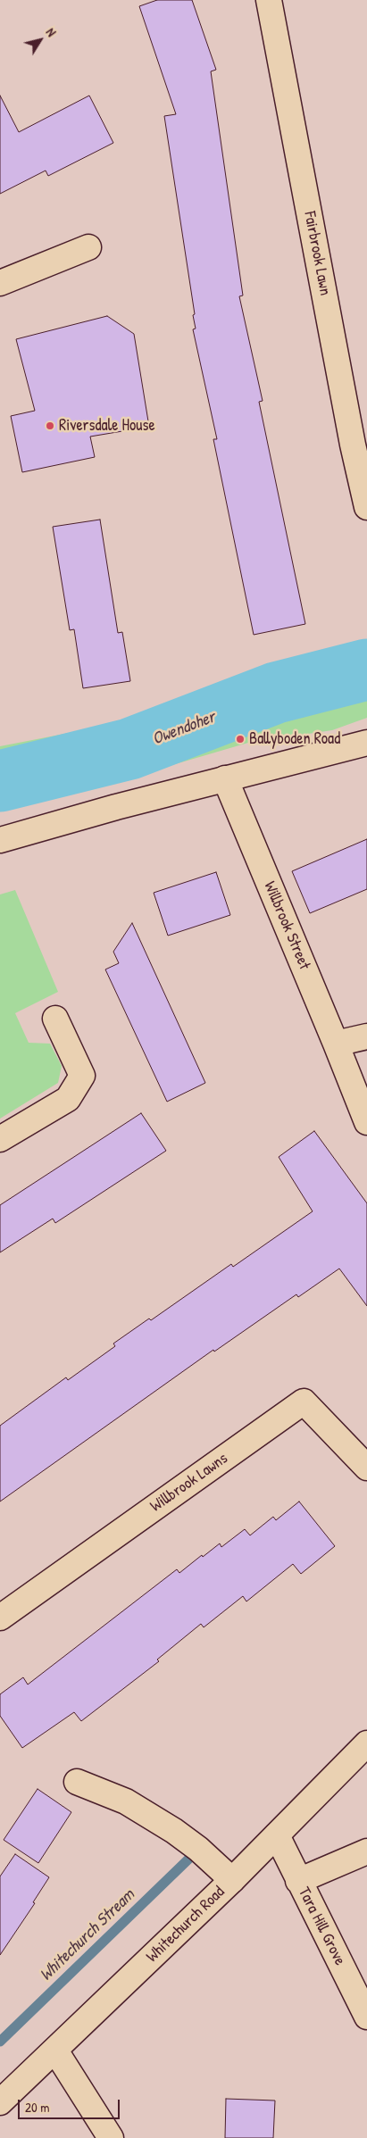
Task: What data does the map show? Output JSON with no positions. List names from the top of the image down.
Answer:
{
  "streets": {
    "street": [
      "Fairbrook Lawn",
      "Willbrook Street",
      "Willbrook Lawns",
      "Whitechurch Road",
      "Tara Hill Grove"
    ]
  },
  "crossings": [
    ["Whitechurch Road", "Tara Hill Grove"]
  ],
  "water": ["Owendoher", "Whitechurch Stream"],
  "places": ["Riversdale House", "Ballyboden Road"],
  "scale_bar": "20 m",
  "north": "top right"
}
